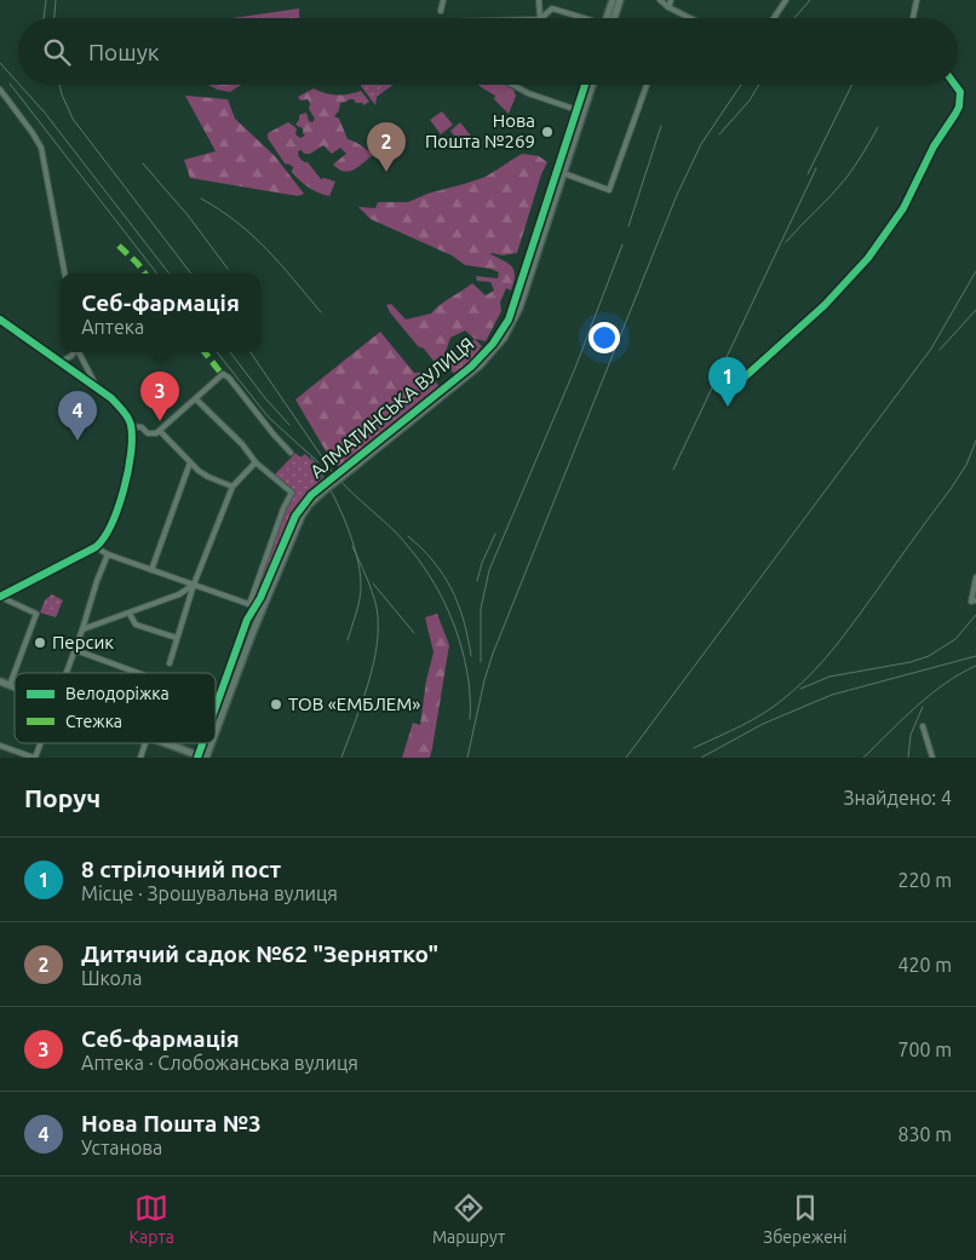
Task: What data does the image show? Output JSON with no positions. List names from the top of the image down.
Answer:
{
  "streets": {
    "street": ["АЛМАТИНСЬКА ВУЛИЦЯ"]
  },
  "places": ["Нова Пошта №269", "Персик", "ТОВ «ЕМБЛЕМ»"],
  "legend": ["Велодоріжка", "Стежка"],
  "page": {
    "search": "Пошук",
    "pins": [
      "2",
      "1",
      "3",
      "4"
    ],
    "popup": ["Себ-фармація", "Аптека"],
    "heading": ["Поруч", "Знайдено: 4"],
    "list": [
      {
        "mark": "1",
        "name": "8 стрілочний пост",
        "note": "Місце · Зрошувальна вулиця",
        "value": "220 m"
      },
      {
        "mark": "2",
        "name": "Дитячий садок №62 \"Зернятко\"",
        "note": "Школа",
        "value": "420 m"
      },
      {
        "mark": "3",
        "name": "Себ-фармація",
        "note": "Аптека · Слобожанська вулиця",
        "value": "700 m"
      },
      {
        "mark": "4",
        "name": "Нова Пошта №3",
        "note": "Установа",
        "value": "830 m"
      }
    ],
    "nav": ["Карта", "Маршрут", "Збережені"]
  }
}
